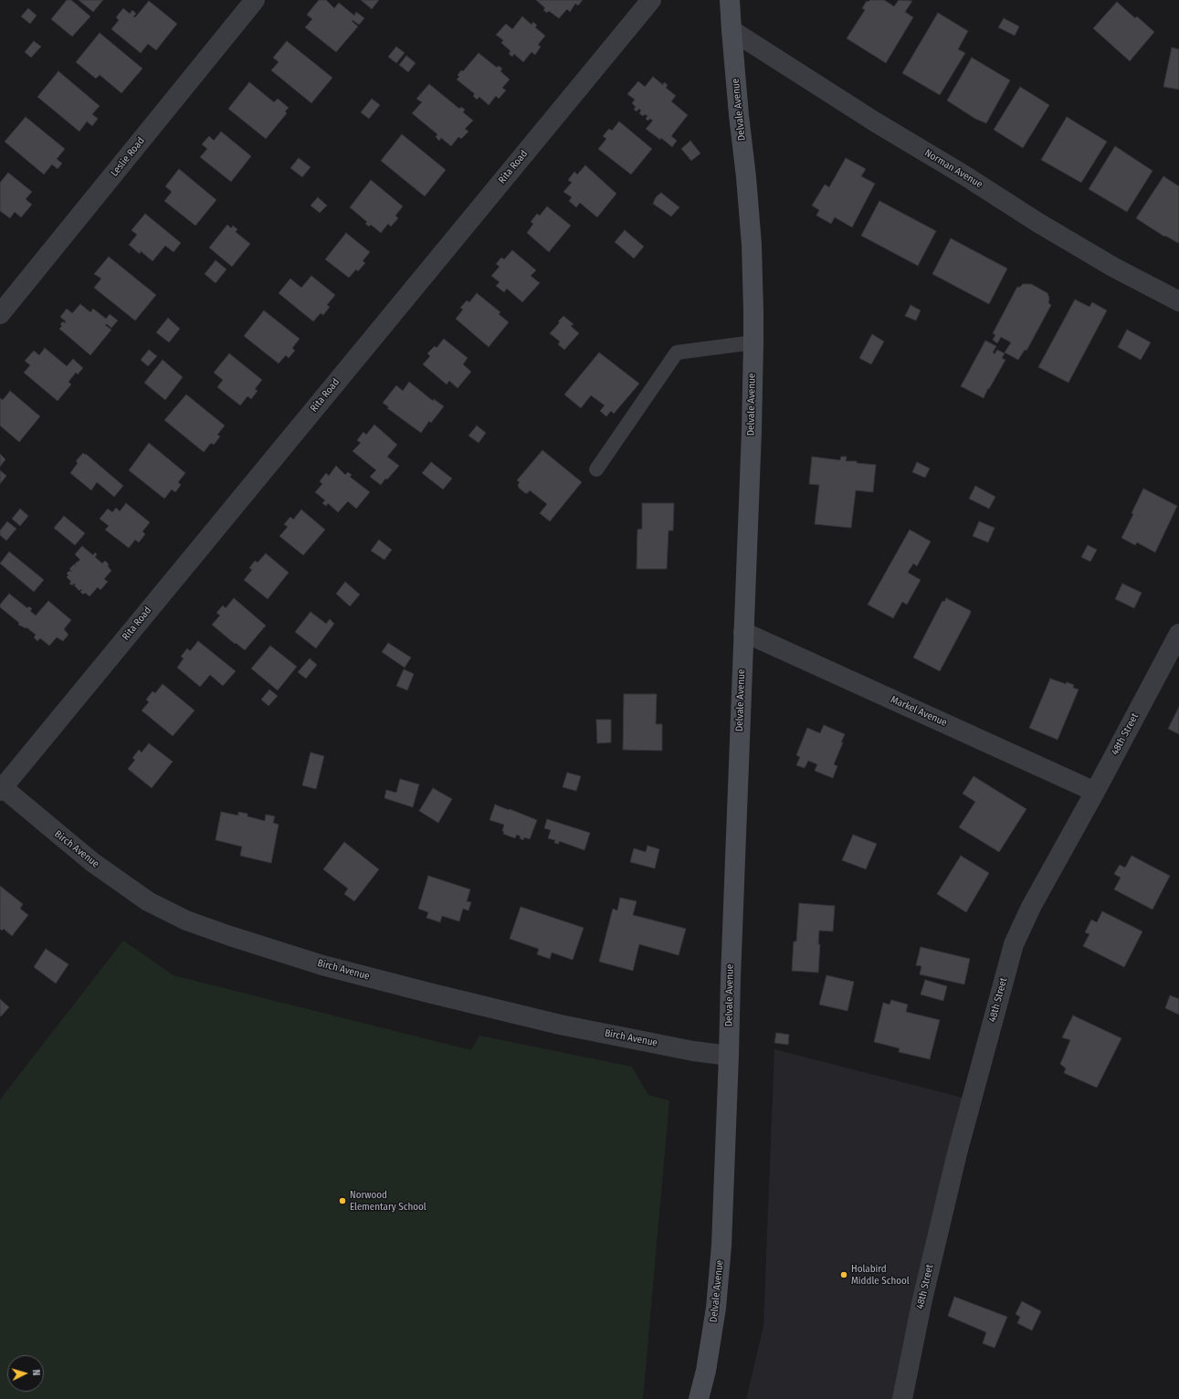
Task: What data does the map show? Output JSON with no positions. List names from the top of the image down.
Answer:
{
  "streets": {
    "street": [
      "Delvale Avenue",
      "Leslie Road",
      "Rita Road",
      "Norman Avenue",
      "Markel Avenue",
      "48th Street",
      "Birch Avenue"
    ]
  },
  "crossings": [
    ["Delvale Avenue", "Norman Avenue"],
    ["Delvale Avenue", "Markel Avenue"],
    ["Delvale Avenue", "Birch Avenue"],
    ["Rita Road", "Birch Avenue"],
    ["Markel Avenue", "48th Street"]
  ],
  "places": ["Norwood Elementary School", "Holabird Middle School"],
  "north": "right"
}
